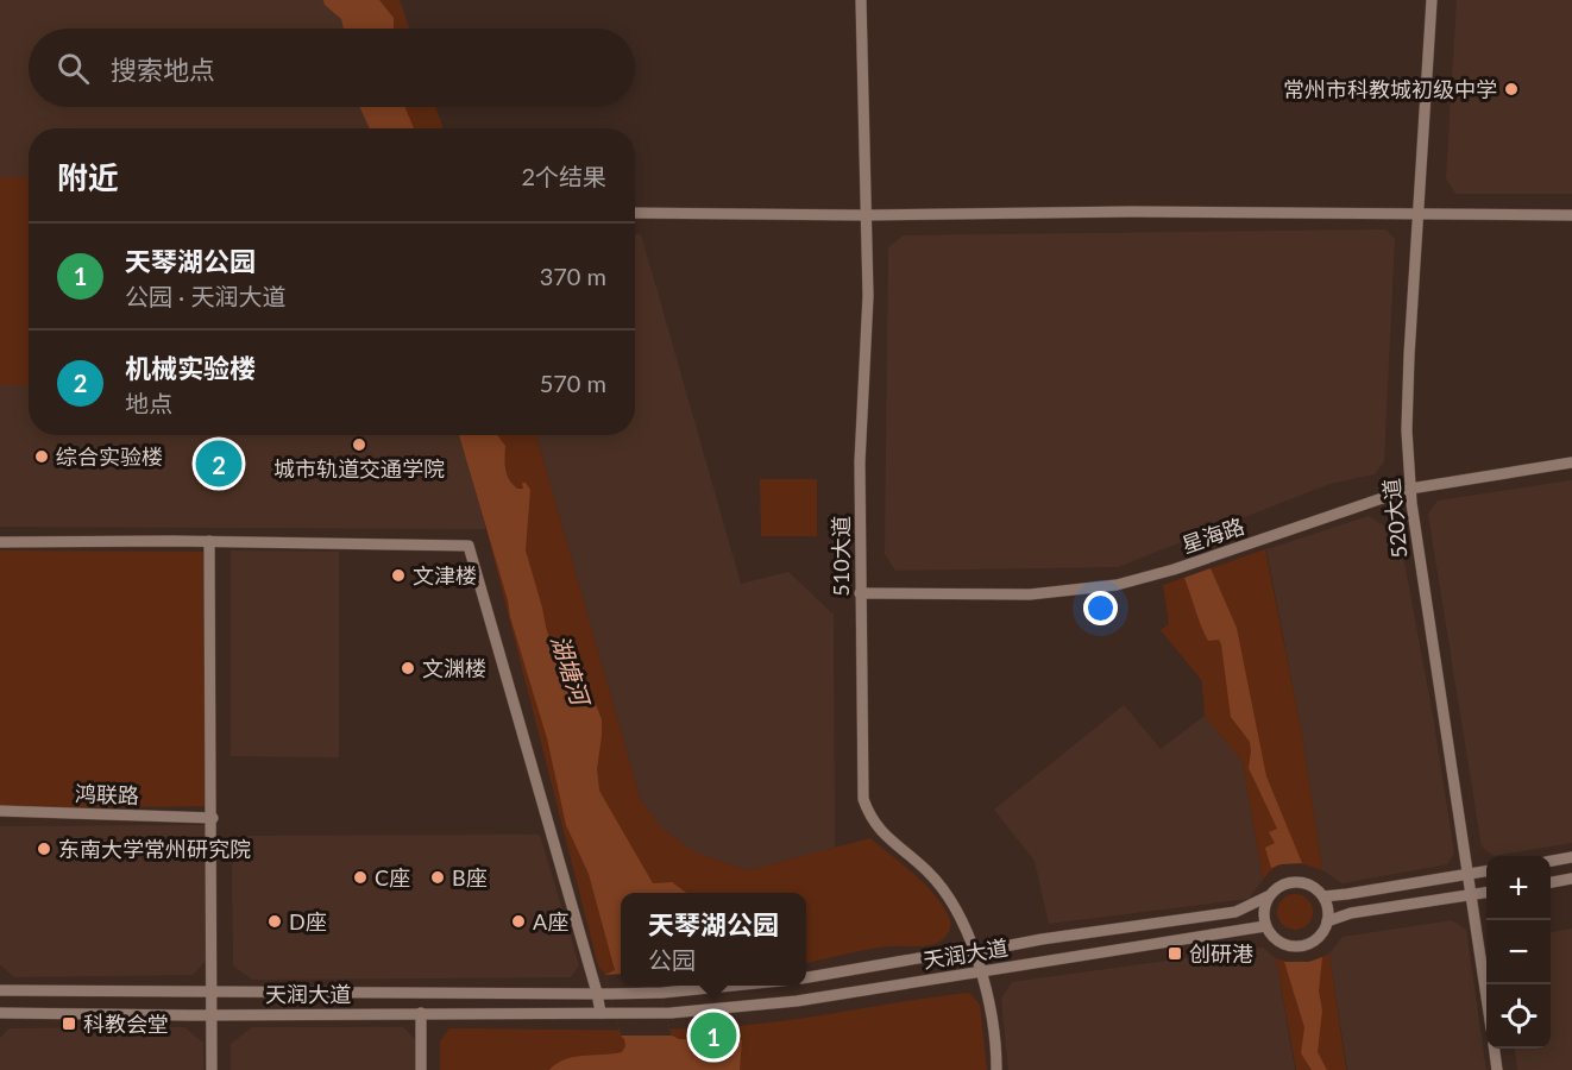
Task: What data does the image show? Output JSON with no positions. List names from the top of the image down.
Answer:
{
  "streets": {
    "street": [
      "520大道",
      "星海路",
      "510大道",
      "鸿联路",
      "天润大道"
    ]
  },
  "crossings": [
    ["520大道", "星海路"],
    ["星海路", "510大道"],
    ["510大道", "天润大道"]
  ],
  "water": ["湖塘河"],
  "places": {
    "other": [
      "常州市科教城初级中学",
      "城市轨道交通学院",
      "综合实验楼",
      "文津楼",
      "文渊楼",
      "东南大学常州研究院",
      "C座",
      "B座",
      "D座",
      "A座"
    ],
    "transit": ["创研港", "科教会堂"]
  },
  "page": {
    "search": "搜索地点",
    "heading": ["附近", "2个结果"],
    "list": [
      {
        "mark": "1",
        "name": "天琴湖公园",
        "note": "公园 · 天润大道",
        "value": "370 m"
      },
      {
        "mark": "2",
        "name": "机械实验楼",
        "note": "地点",
        "value": "570 m"
      }
    ],
    "pins": ["2", "1"],
    "map_buttons": ["+", "−"],
    "popup": ["天琴湖公园", "公园"]
  }
}
